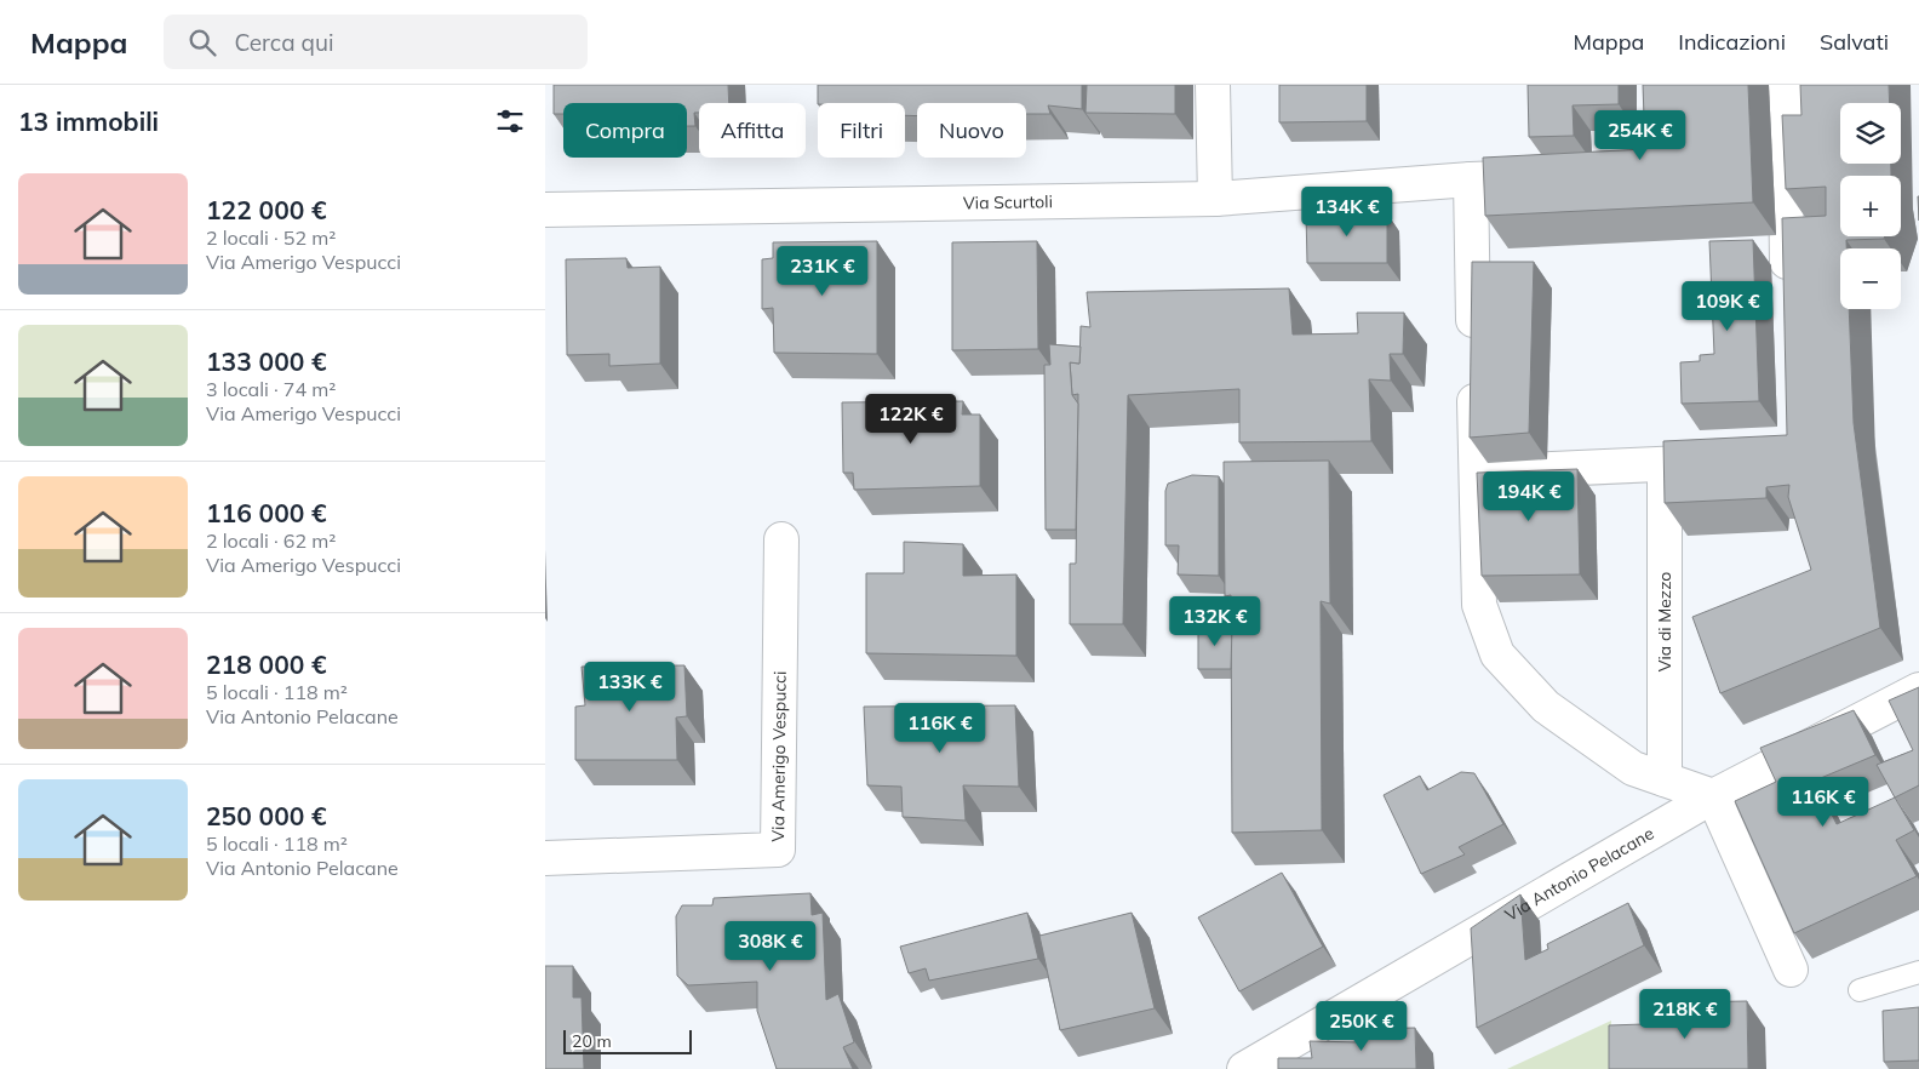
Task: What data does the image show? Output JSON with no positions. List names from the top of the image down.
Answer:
{
  "streets": {
    "street": [
      "Via Scurtoli",
      "Via di Mezzo",
      "Via Amerigo Vespucci",
      "Via Antonio Pelacane"
    ]
  },
  "scale_bar": "20 m",
  "page": {
    "header": "Mappa",
    "search": "Cerca qui",
    "nav": ["Mappa", "Indicazioni", "Salvati"],
    "heading": "13 immobili",
    "map_buttons": ["+", "−"],
    "chip": [
      "Compra",
      "Affitta",
      "Filtri",
      "Nuovo"
    ],
    "price": [
      "254K €",
      "134K €",
      "231K €",
      "109K €",
      "122K €",
      "194K €",
      "132K €",
      "133K €",
      "116K €",
      "116K €",
      "308K €",
      "218K €",
      "250K €"
    ],
    "list": [
      {
        "name": "122 000 €",
        "note": "2 locali · 52 m² · Via Amerigo Vespucci"
      },
      {
        "name": "133 000 €",
        "note": "3 locali · 74 m² · Via Amerigo Vespucci"
      },
      {
        "name": "116 000 €",
        "note": "2 locali · 62 m² · Via Amerigo Vespucci"
      },
      {
        "name": "218 000 €",
        "note": "5 locali · 118 m² · Via Antonio Pelacane"
      },
      {
        "name": "250 000 €",
        "note": "5 locali · 118 m² · Via Antonio Pelacane"
      }
    ],
    "scale": "20 m"
  }
}
